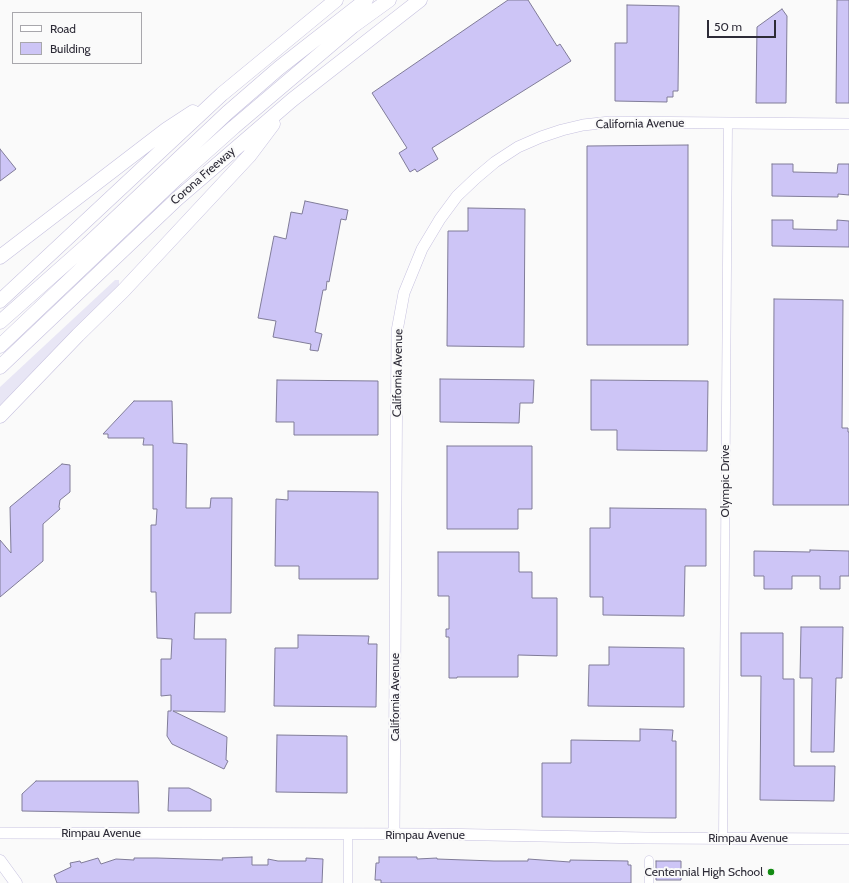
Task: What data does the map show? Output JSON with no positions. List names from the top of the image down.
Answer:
{
  "streets": {
    "highway": ["Corona Freeway"],
    "main road": ["California Avenue", "Rimpau Avenue"],
    "street": ["Olympic Drive"]
  },
  "crossings": [
    ["California Avenue", "Olympic Drive"],
    ["California Avenue", "Rimpau Avenue"],
    ["Olympic Drive", "Rimpau Avenue"]
  ],
  "places": ["Centennial High School"],
  "legend": ["Road", "Building"],
  "scale_bar": "50 m"
}
